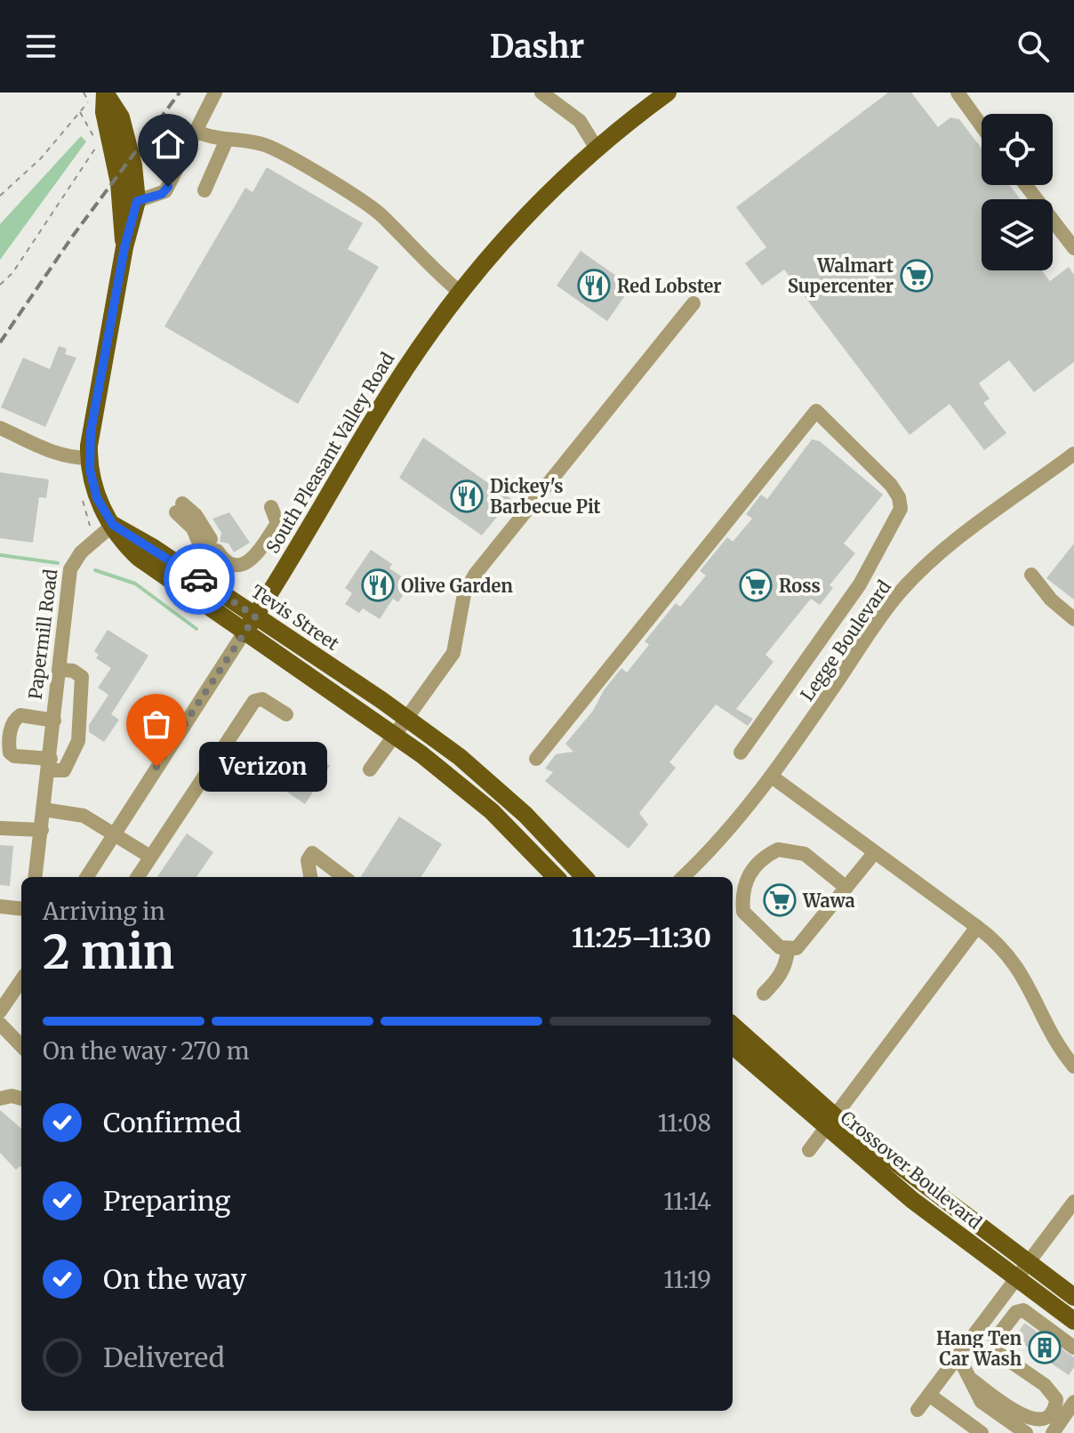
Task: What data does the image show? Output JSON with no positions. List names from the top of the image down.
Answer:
{
  "streets": {
    "main road": ["South Pleasant Valley Road", "Tevis Street", "Crossover Boulevard"],
    "street": ["Papermill Road", "Legge Boulevard"]
  },
  "crossings": [
    ["South Pleasant Valley Road", "Tevis Street"],
    ["Tevis Street", "Papermill Road"]
  ],
  "places": {
    "supermarket": ["Walmart Supercenter", "Ross", "Wawa"],
    "restaurant": ["Red Lobster", "Dickey's Barbecue Pit", "Olive Garden"],
    "other": ["Verizon"],
    "building": ["Hang Ten Car Wash"]
  },
  "page": {
    "header": "Dashr",
    "bubble": "Verizon",
    "heading": ["2 min", "Arriving in", "11:25–11:30"],
    "bar": "On the way · 270 m",
    "list": [
      ["Confirmed", "11:08"],
      ["Preparing", "11:14"],
      ["On the way", "11:19"],
      "Delivered"
    ]
  }
}
